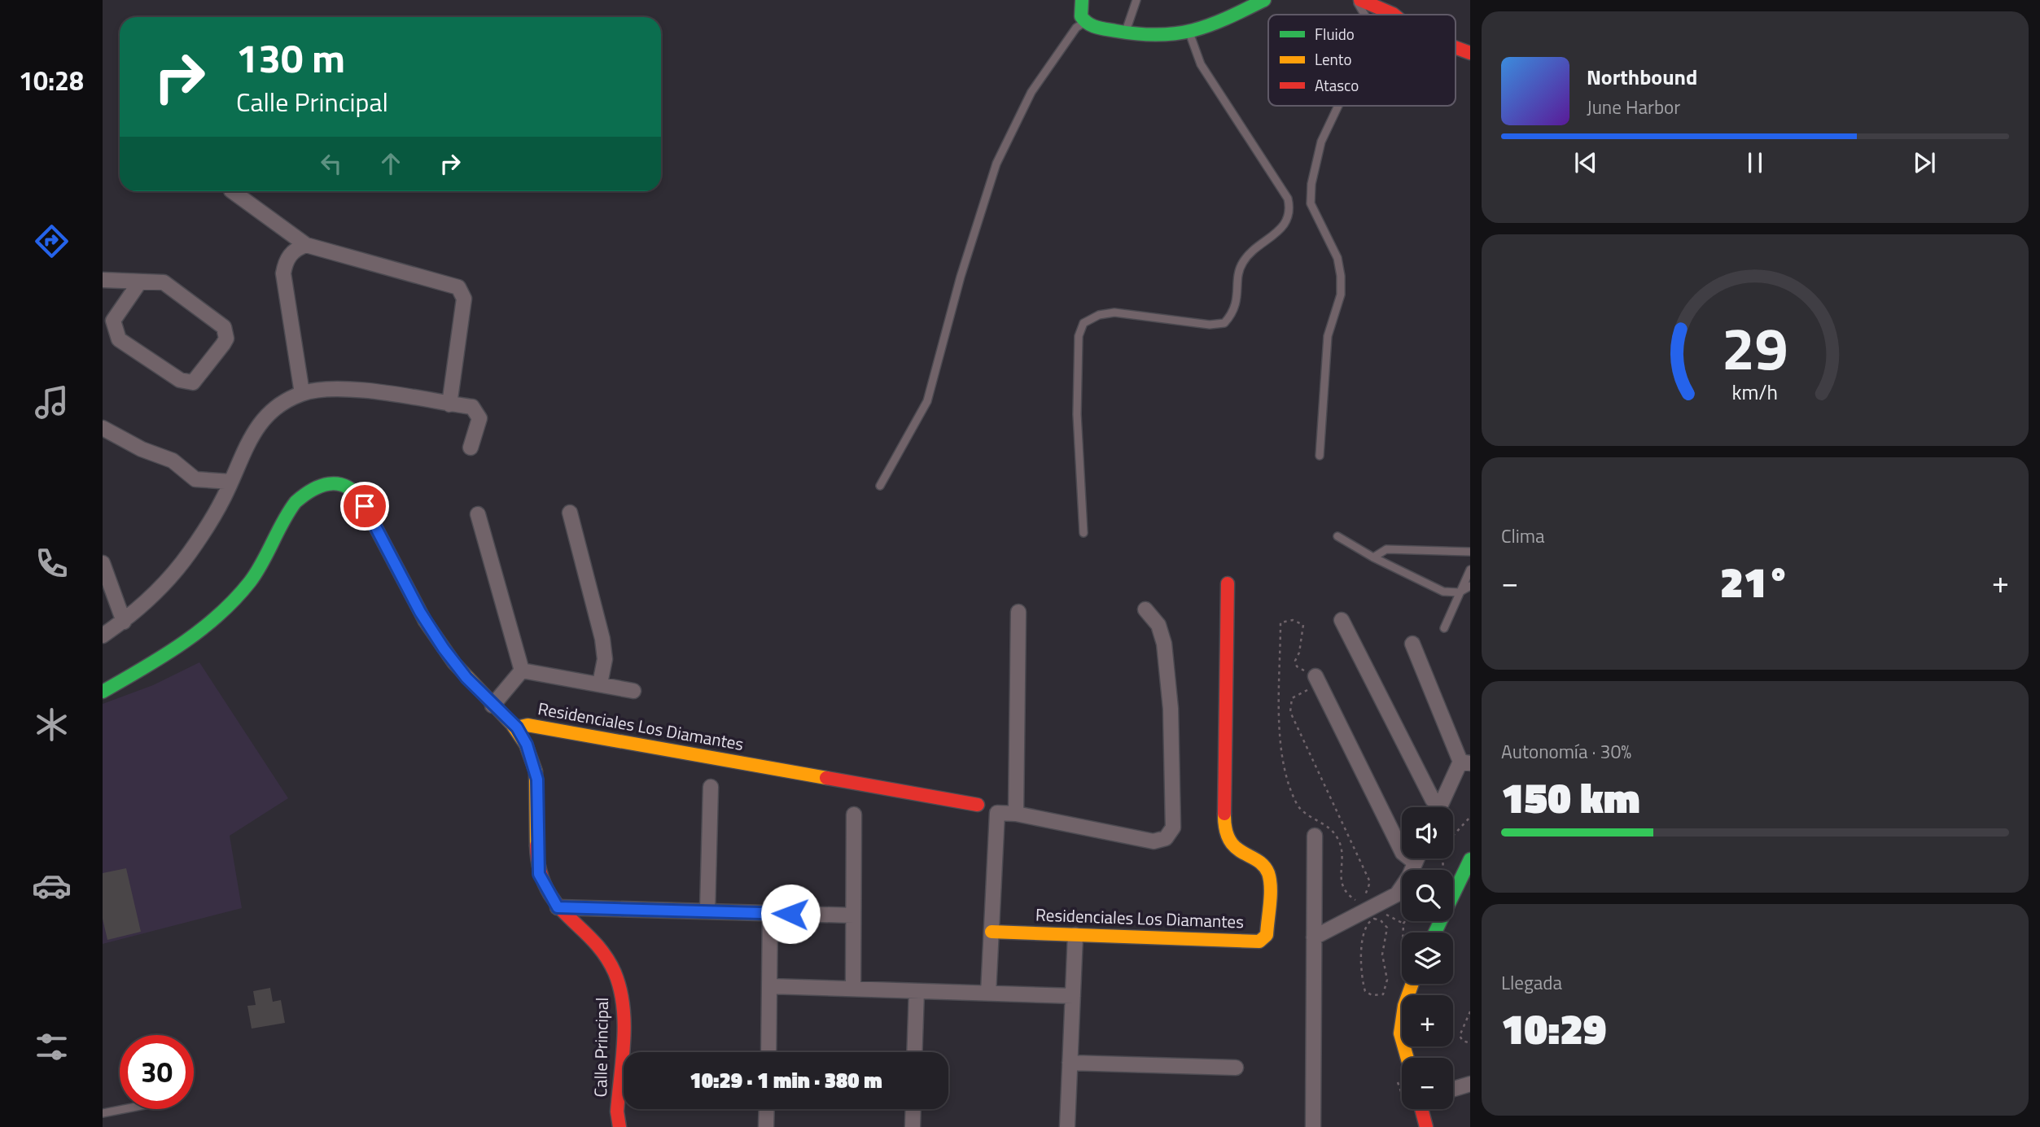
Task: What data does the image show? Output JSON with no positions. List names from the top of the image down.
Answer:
{
  "streets": {
    "street": ["Residenciales Los Diamantes", "Calle Principal"]
  },
  "crossings": [
    ["Residenciales Los Diamantes", "Calle Principal"]
  ],
  "legend": ["Fluido", "Lento", "Atasco"],
  "page": {
    "tabs": "10:28",
    "turn": ["130 m", "Calle Principal"],
    "song": ["Northbound", "June Harbor"],
    "tile": [
      "Clima",
      ["Autonomía · 30%", "150 km"],
      ["Llegada", "10:29"]
    ],
    "heat": ["−", "21°", "+"],
    "map_buttons": ["+", "−"],
    "limit": "30",
    "trip": "10:29 · 1 min · 380 m",
    "gauge": ["29", "km/h"]
  }
}
